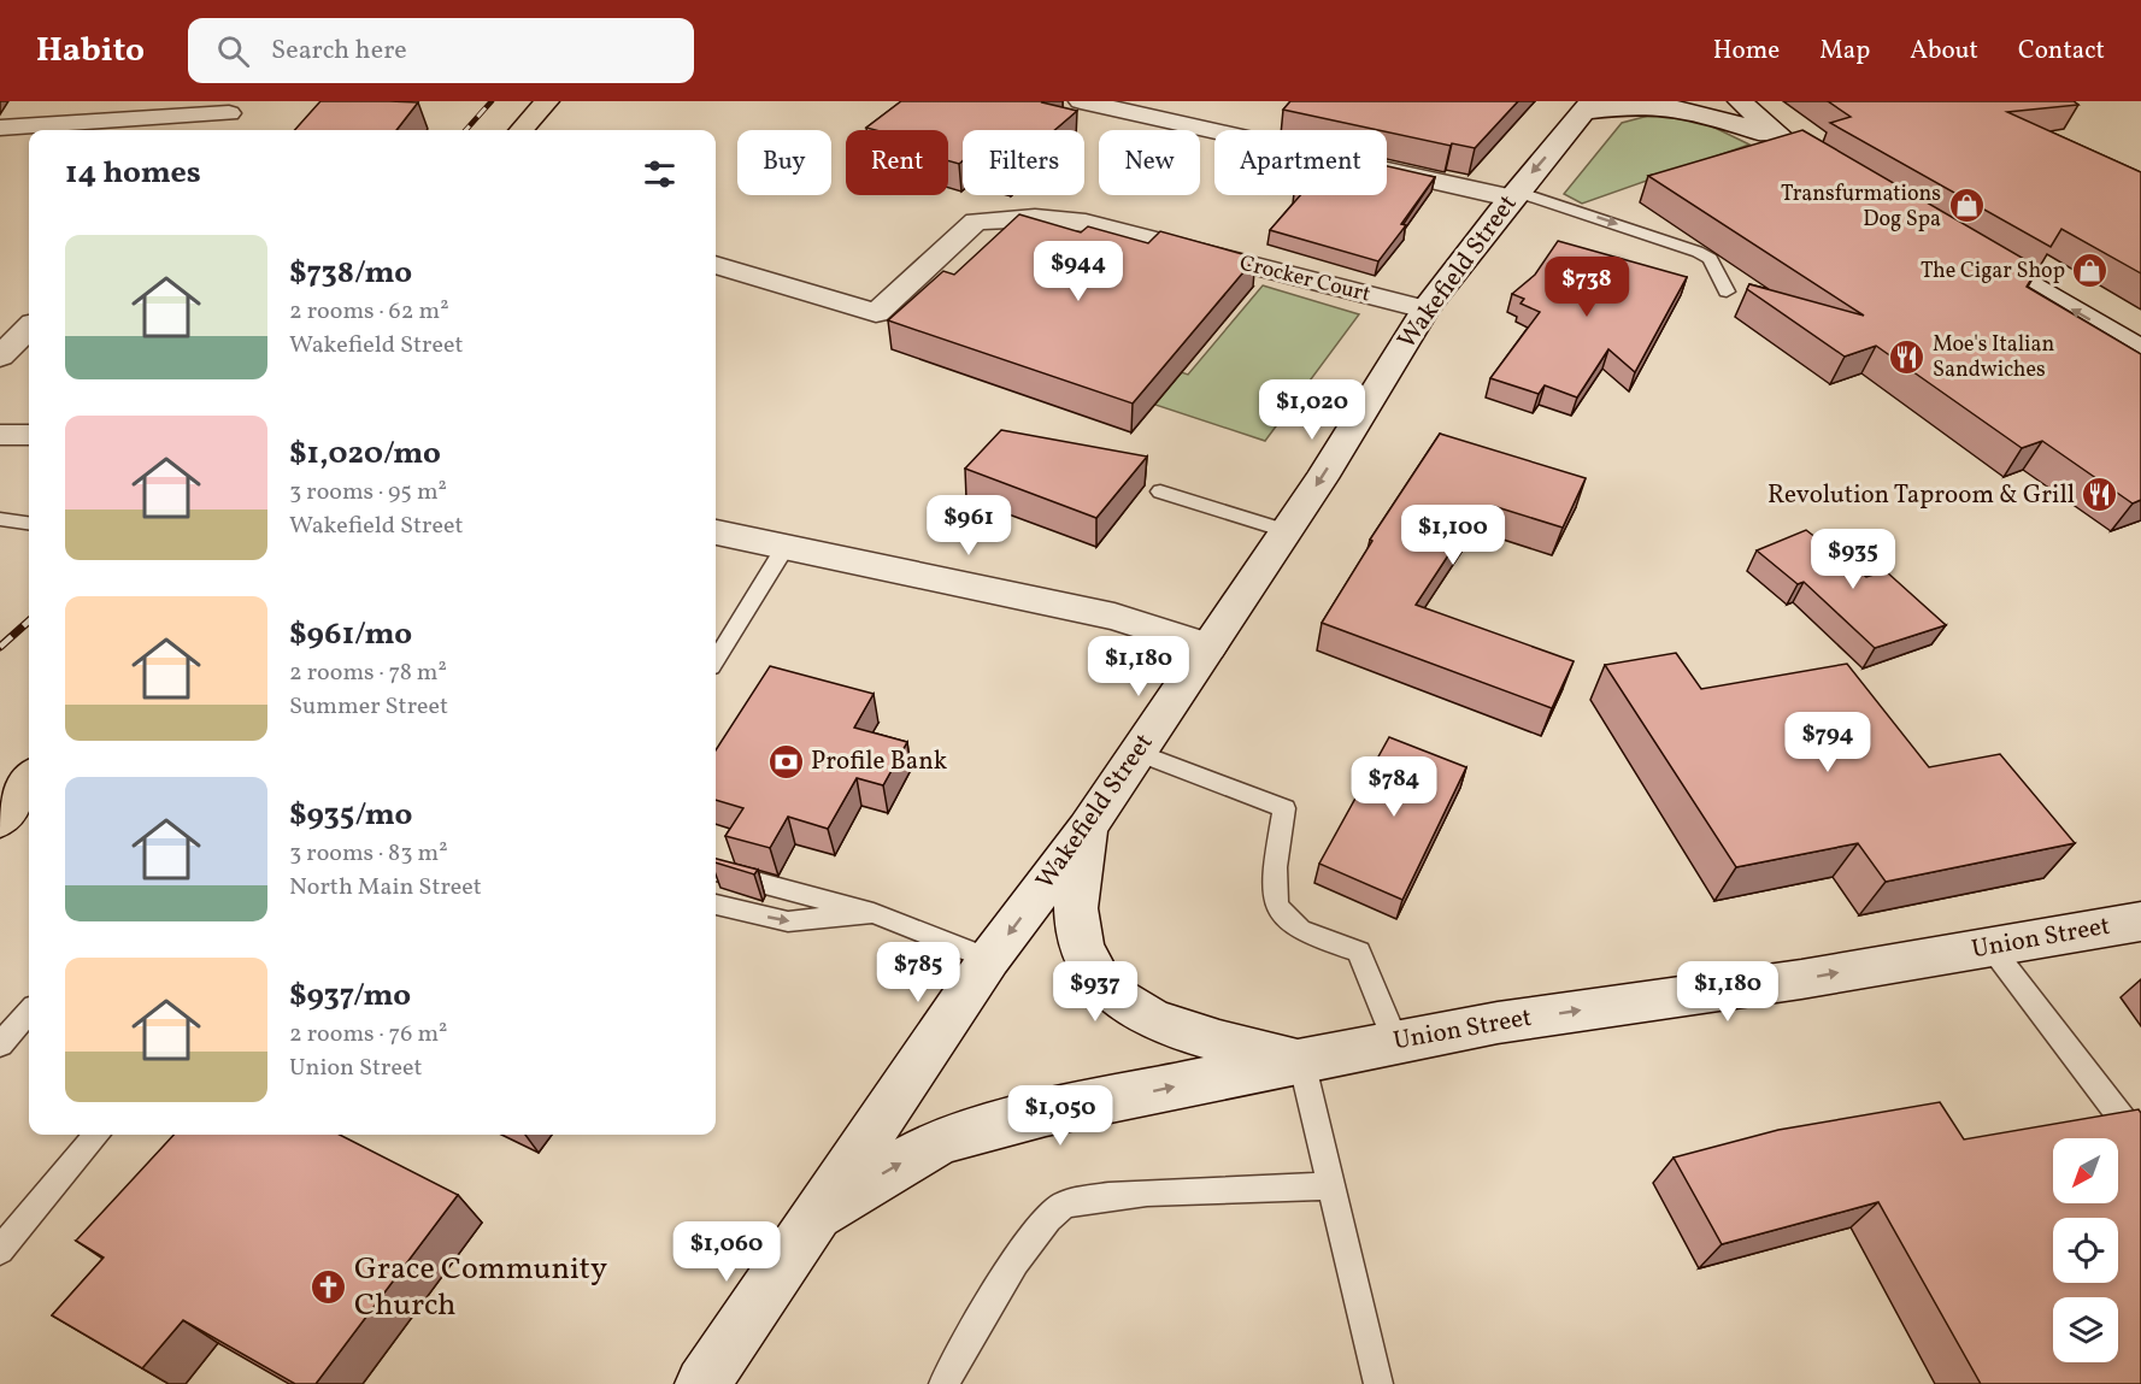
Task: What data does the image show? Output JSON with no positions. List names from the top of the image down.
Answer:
{
  "streets": {
    "main road": ["Wakefield Street", "Crocker Court", "Union Street"]
  },
  "crossings": [
    ["Wakefield Street", "Crocker Court"],
    ["Wakefield Street", "Union Street"]
  ],
  "one_way": ["Union Street"],
  "places": {
    "shop": ["Transfurmations Dog Spa", "The Cigar Shop"],
    "restaurant": ["Moe's Italian Sandwiches", "Revolution Taproom & Grill"],
    "bank": ["Profile Bank"],
    "church": ["Grace Community Church"]
  },
  "north": "bottom left",
  "page": {
    "header": "Habito",
    "search": "Search here",
    "nav": [
      "Home",
      "Map",
      "About",
      "Contact"
    ],
    "chip": [
      "Buy",
      "Rent",
      "Filters",
      "New",
      "Apartment"
    ],
    "heading": "14 homes",
    "list": [
      {
        "name": "$738/mo",
        "note": "2 rooms · 62 m² · Wakefield Street"
      },
      {
        "name": "$1,020/mo",
        "note": "3 rooms · 95 m² · Wakefield Street"
      },
      {
        "name": "$961/mo",
        "note": "2 rooms · 78 m² · Summer Street"
      },
      {
        "name": "$935/mo",
        "note": "3 rooms · 83 m² · North Main Street"
      },
      {
        "name": "$937/mo",
        "note": "2 rooms · 76 m² · Union Street"
      }
    ],
    "price": [
      "$944",
      "$738",
      "$1,020",
      "$961",
      "$1,100",
      "$935",
      "$1,180",
      "$794",
      "$784",
      "$785",
      "$937",
      "$1,180",
      "$1,050",
      "$1,060"
    ]
  }
}
